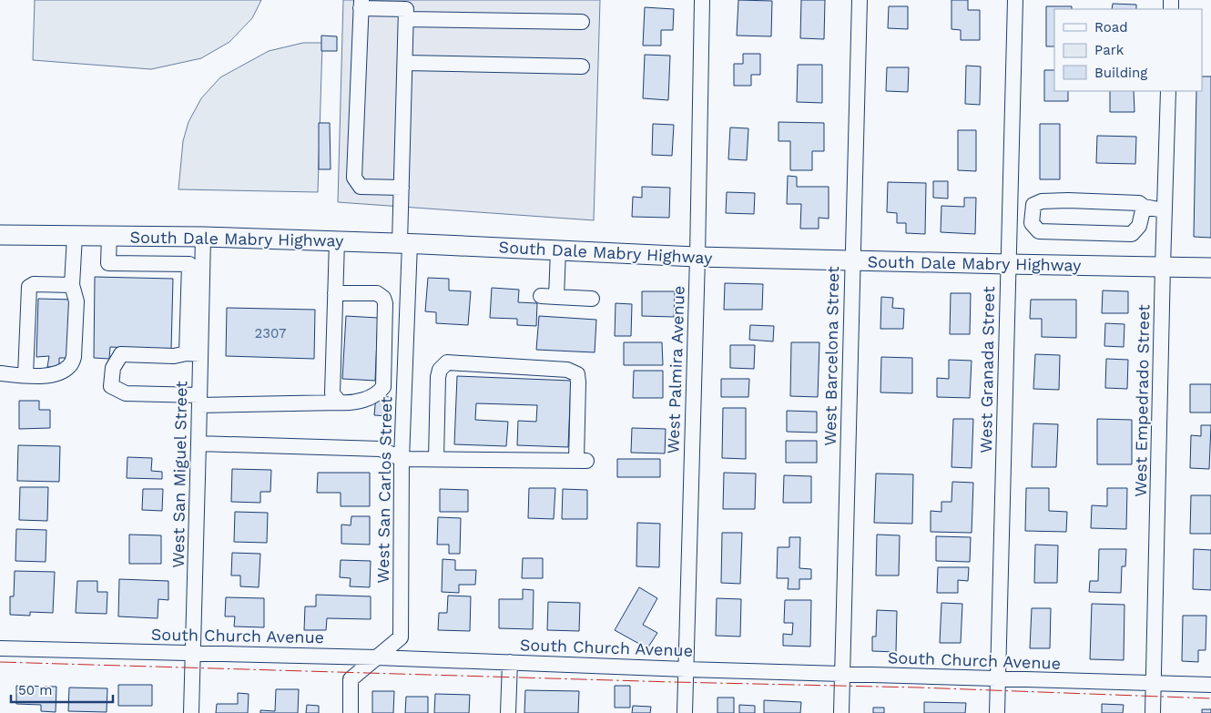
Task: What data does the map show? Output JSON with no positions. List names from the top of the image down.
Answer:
{
  "streets": {
    "main road": ["South Dale Mabry Highway"],
    "street": [
      "West Barcelona Street",
      "West Palmira Avenue",
      "West Granada Street",
      "West Empedrado Street",
      "West San Miguel Street",
      "West San Carlos Street",
      "South Church Avenue"
    ]
  },
  "crossings": [
    ["South Dale Mabry Highway", "West Barcelona Street"],
    ["South Dale Mabry Highway", "West Palmira Avenue"],
    ["South Dale Mabry Highway", "West Granada Street"],
    ["South Dale Mabry Highway", "West Empedrado Street"],
    ["South Dale Mabry Highway", "West San Miguel Street"],
    ["South Dale Mabry Highway", "West San Carlos Street"],
    ["West Barcelona Street", "South Church Avenue"],
    ["West Palmira Avenue", "South Church Avenue"],
    ["West Granada Street", "South Church Avenue"],
    ["West Empedrado Street", "South Church Avenue"],
    ["West San Miguel Street", "South Church Avenue"],
    ["West San Carlos Street", "South Church Avenue"]
  ],
  "house_numbers": ["2307"],
  "legend": ["Road", "Park", "Building"],
  "scale_bar": "50 m"
}
